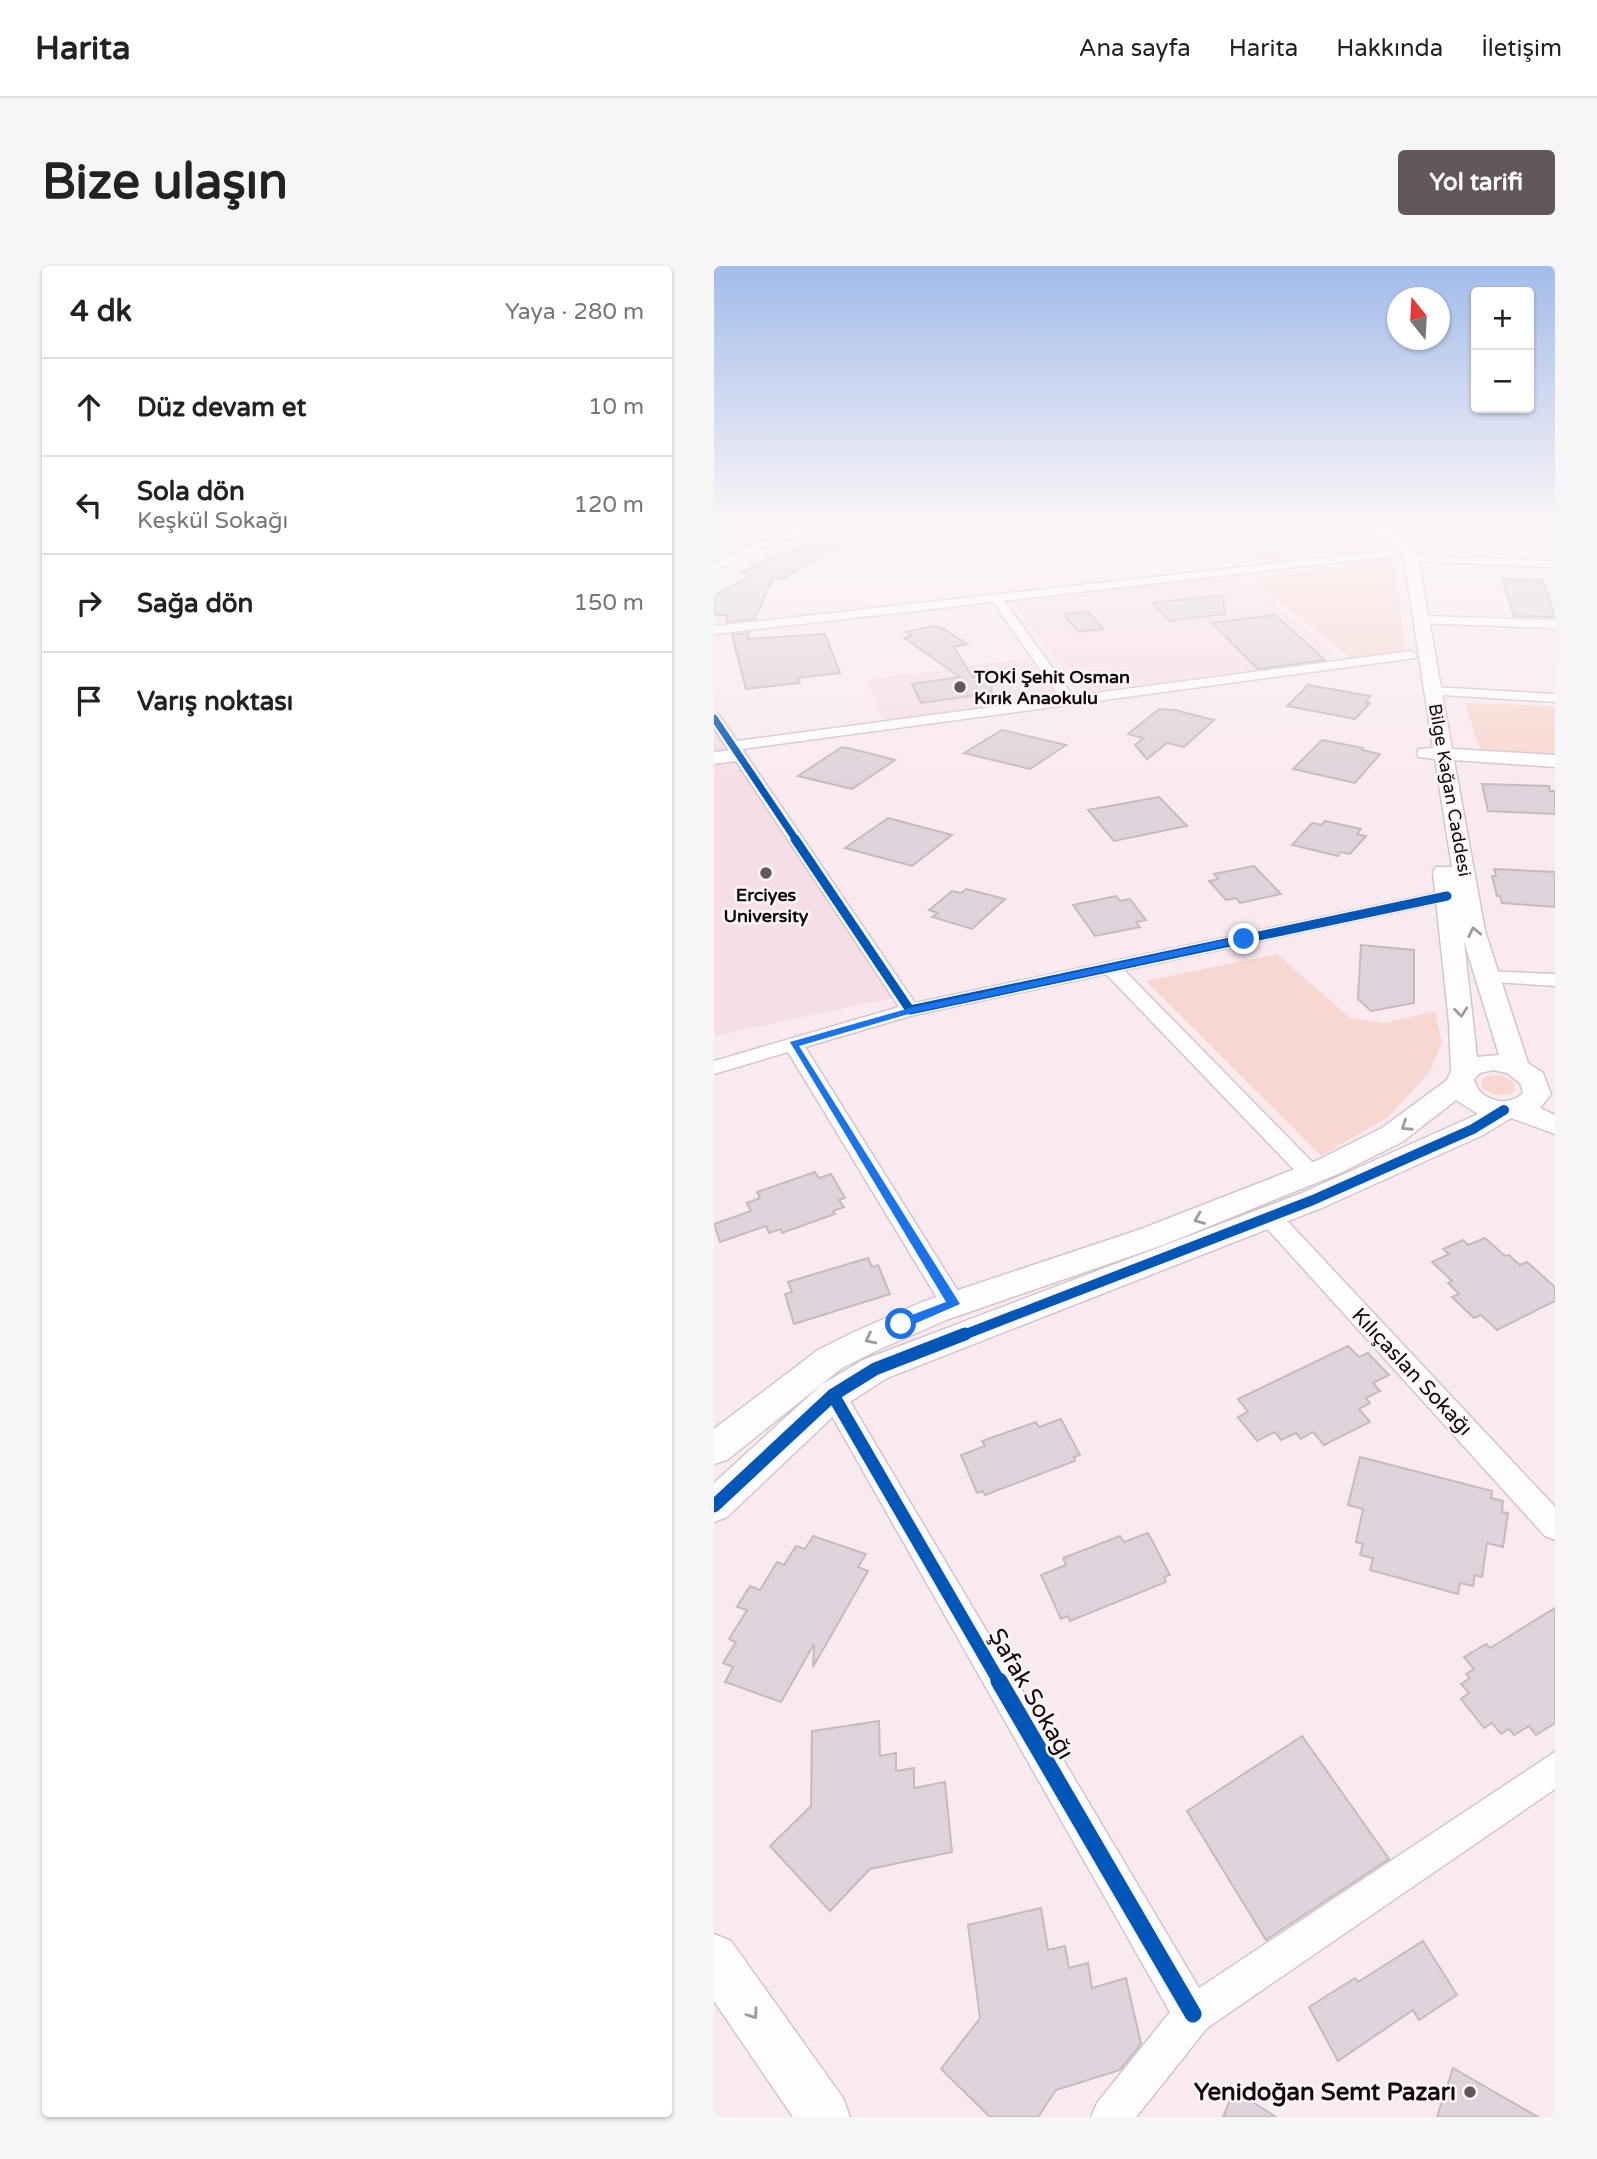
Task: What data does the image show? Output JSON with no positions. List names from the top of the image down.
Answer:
{
  "streets": {
    "street": ["Bilge Kağan Caddesi", "Kılıçaslan Sokağı", "Şafak Sokağı"]
  },
  "places": ["TOKİ Şehit Osman Kırık Anaokulu", "Erciyes University", "Yenidoğan Semt Pazarı"],
  "north": "top",
  "page": {
    "header": "Harita",
    "nav": [
      "Ana sayfa",
      "Harita",
      "Hakkında",
      "İletişim"
    ],
    "buttons": "Yol tarifi",
    "title": "Bize ulaşın",
    "heading": ["4 dk", "Yaya · 280 m"],
    "map_buttons": ["+", "−"],
    "list": [
      ["Düz devam et", "10 m"],
      ["Sola dön", "Keşkül Sokağı", "120 m"],
      ["Sağa dön", "150 m"],
      "Varış noktası"
    ]
  }
}
